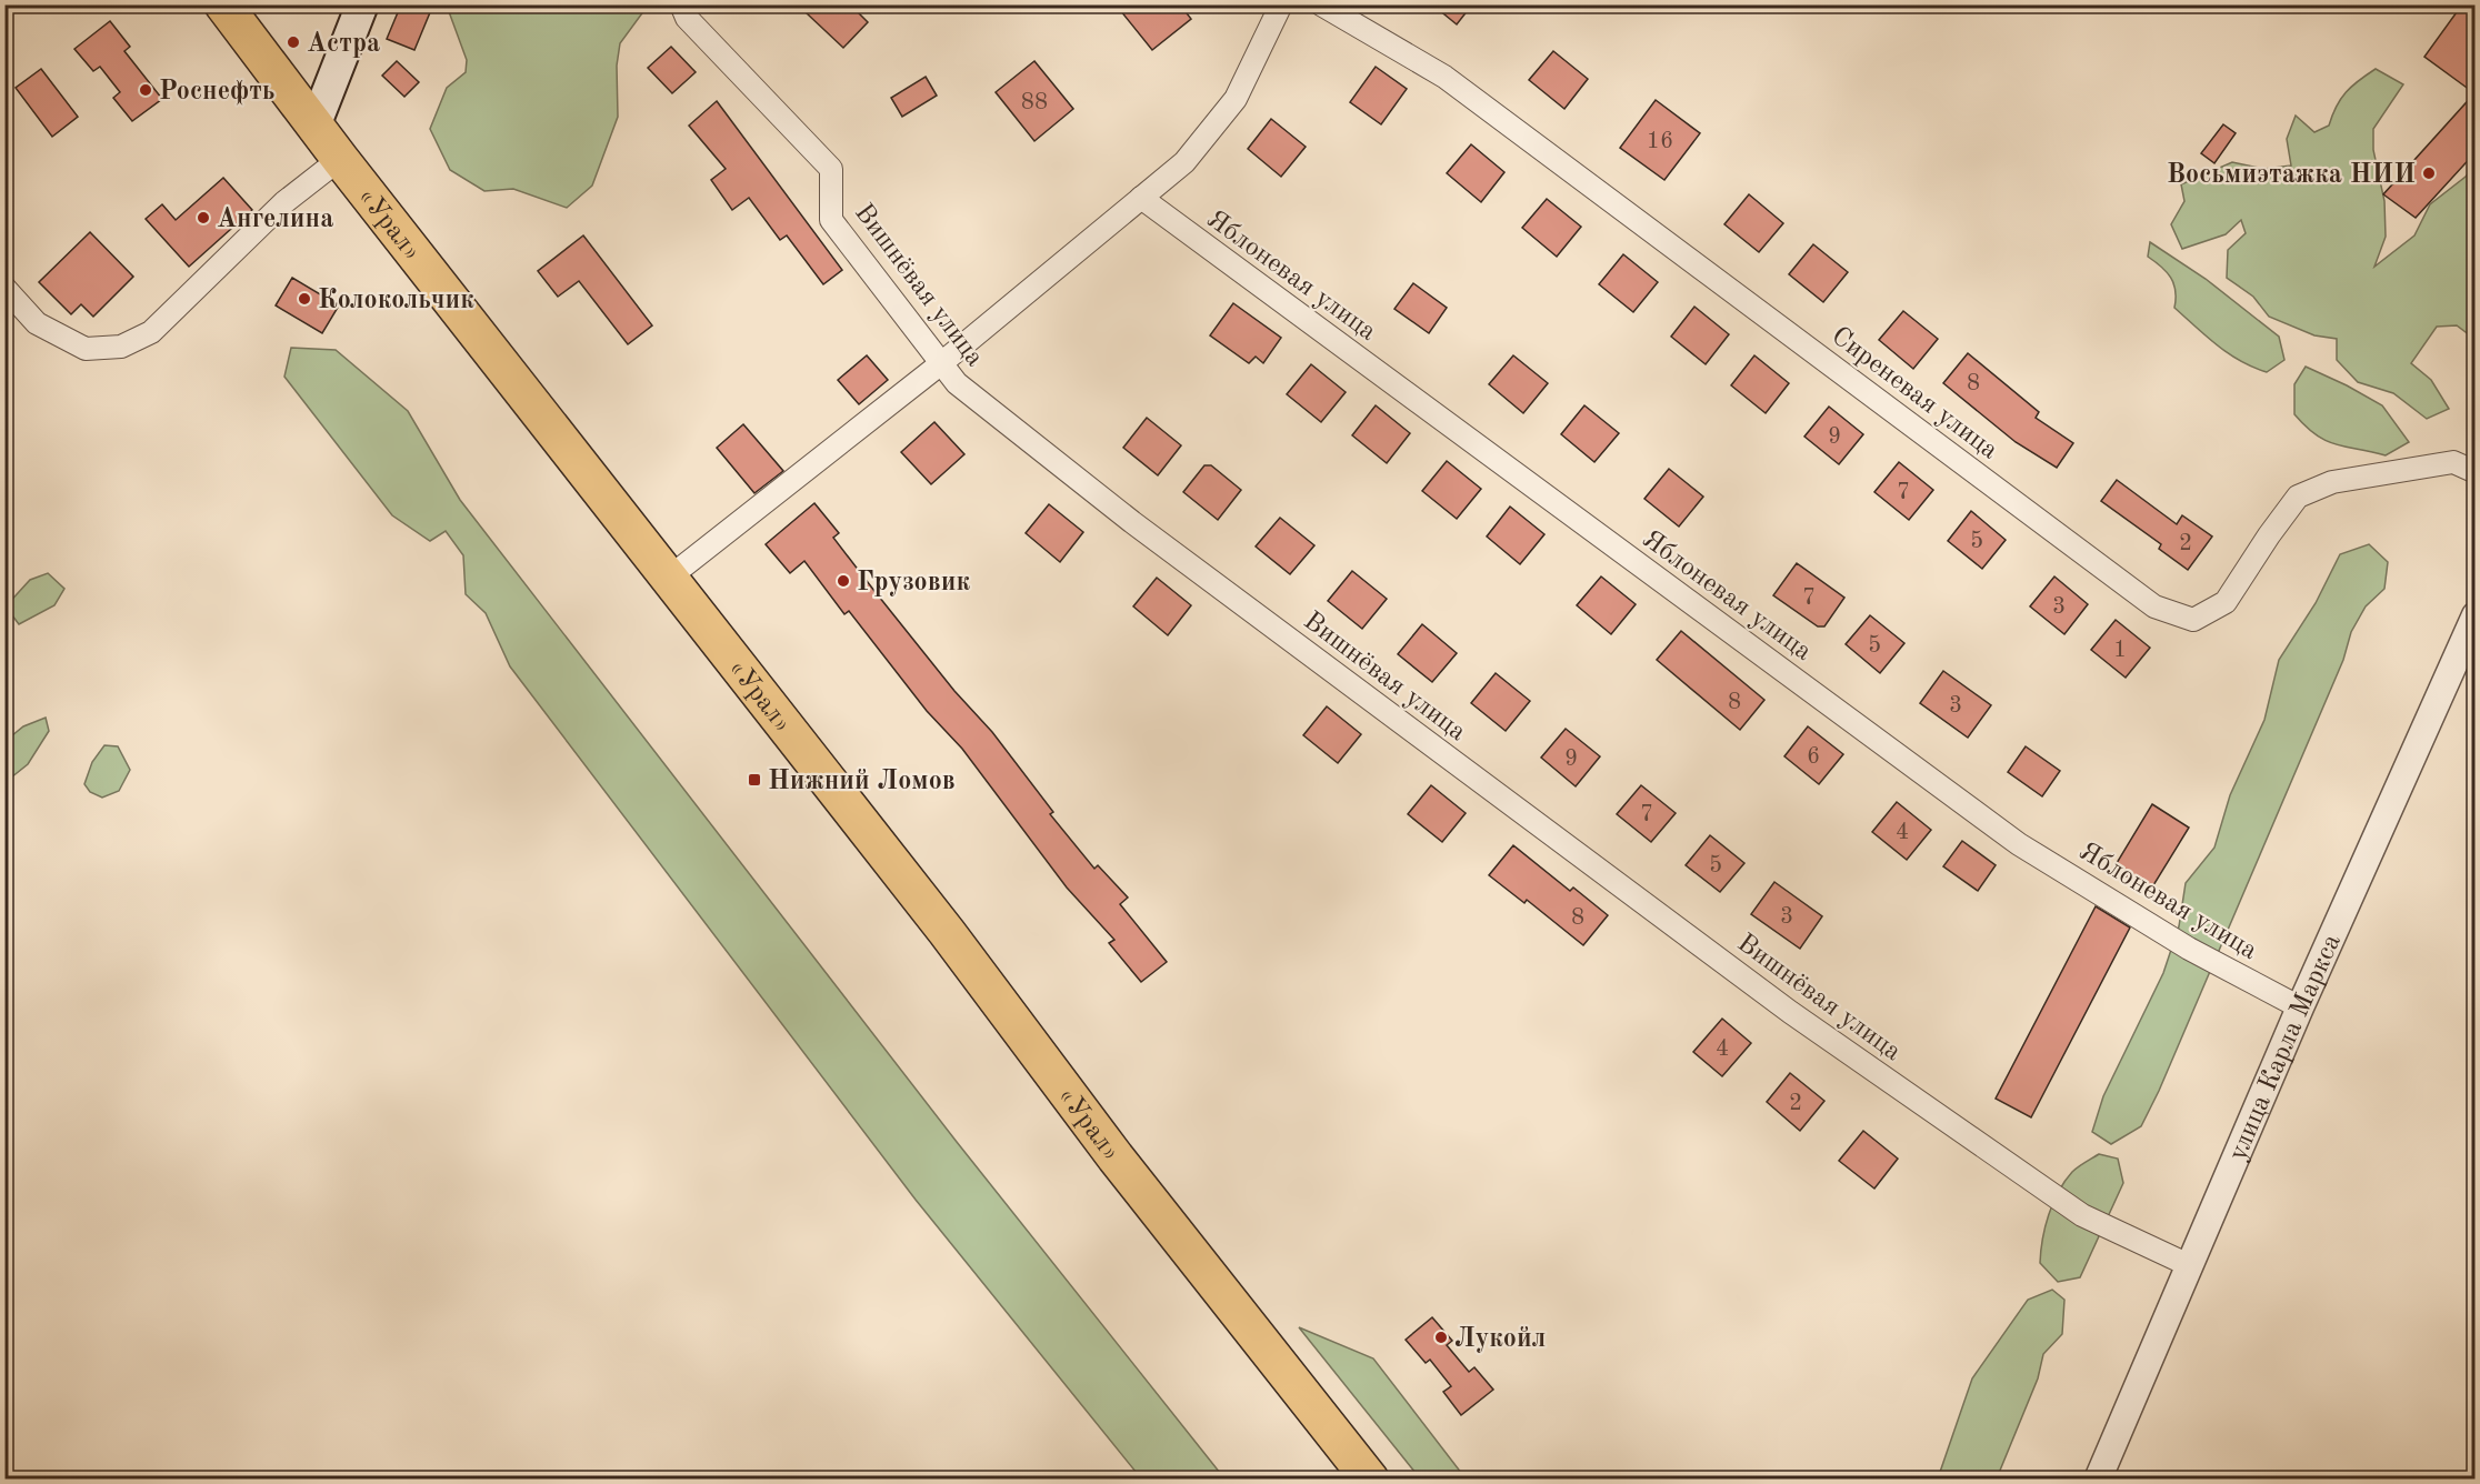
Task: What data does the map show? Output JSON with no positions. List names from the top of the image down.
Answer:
{
  "streets": {
    "highway": ["«Урал»"],
    "street": [
      "Яблоневая улица",
      "Вишнёвая улица",
      "Сиреневая улица",
      "улица Карла Маркса"
    ]
  },
  "crossings": [
    ["Яблоневая улица", "улица Карла Маркса"],
    ["Вишнёвая улица", "улица Карла Маркса"]
  ],
  "places": {
    "other": [
      "Астра",
      "Роснефть",
      "Восьмиэтажка НИИ",
      "Ангелина",
      "Колокольчик",
      "Грузовик",
      "Лукойл"
    ],
    "transit": ["Нижний Ломов"]
  },
  "house_numbers": [
    "88",
    "16",
    "8",
    "9",
    "7",
    "5",
    "2",
    "7",
    "3",
    "5",
    "1",
    "8",
    "3",
    "6",
    "9",
    "7",
    "4",
    "5",
    "3",
    "8",
    "4",
    "2"
  ]
}
